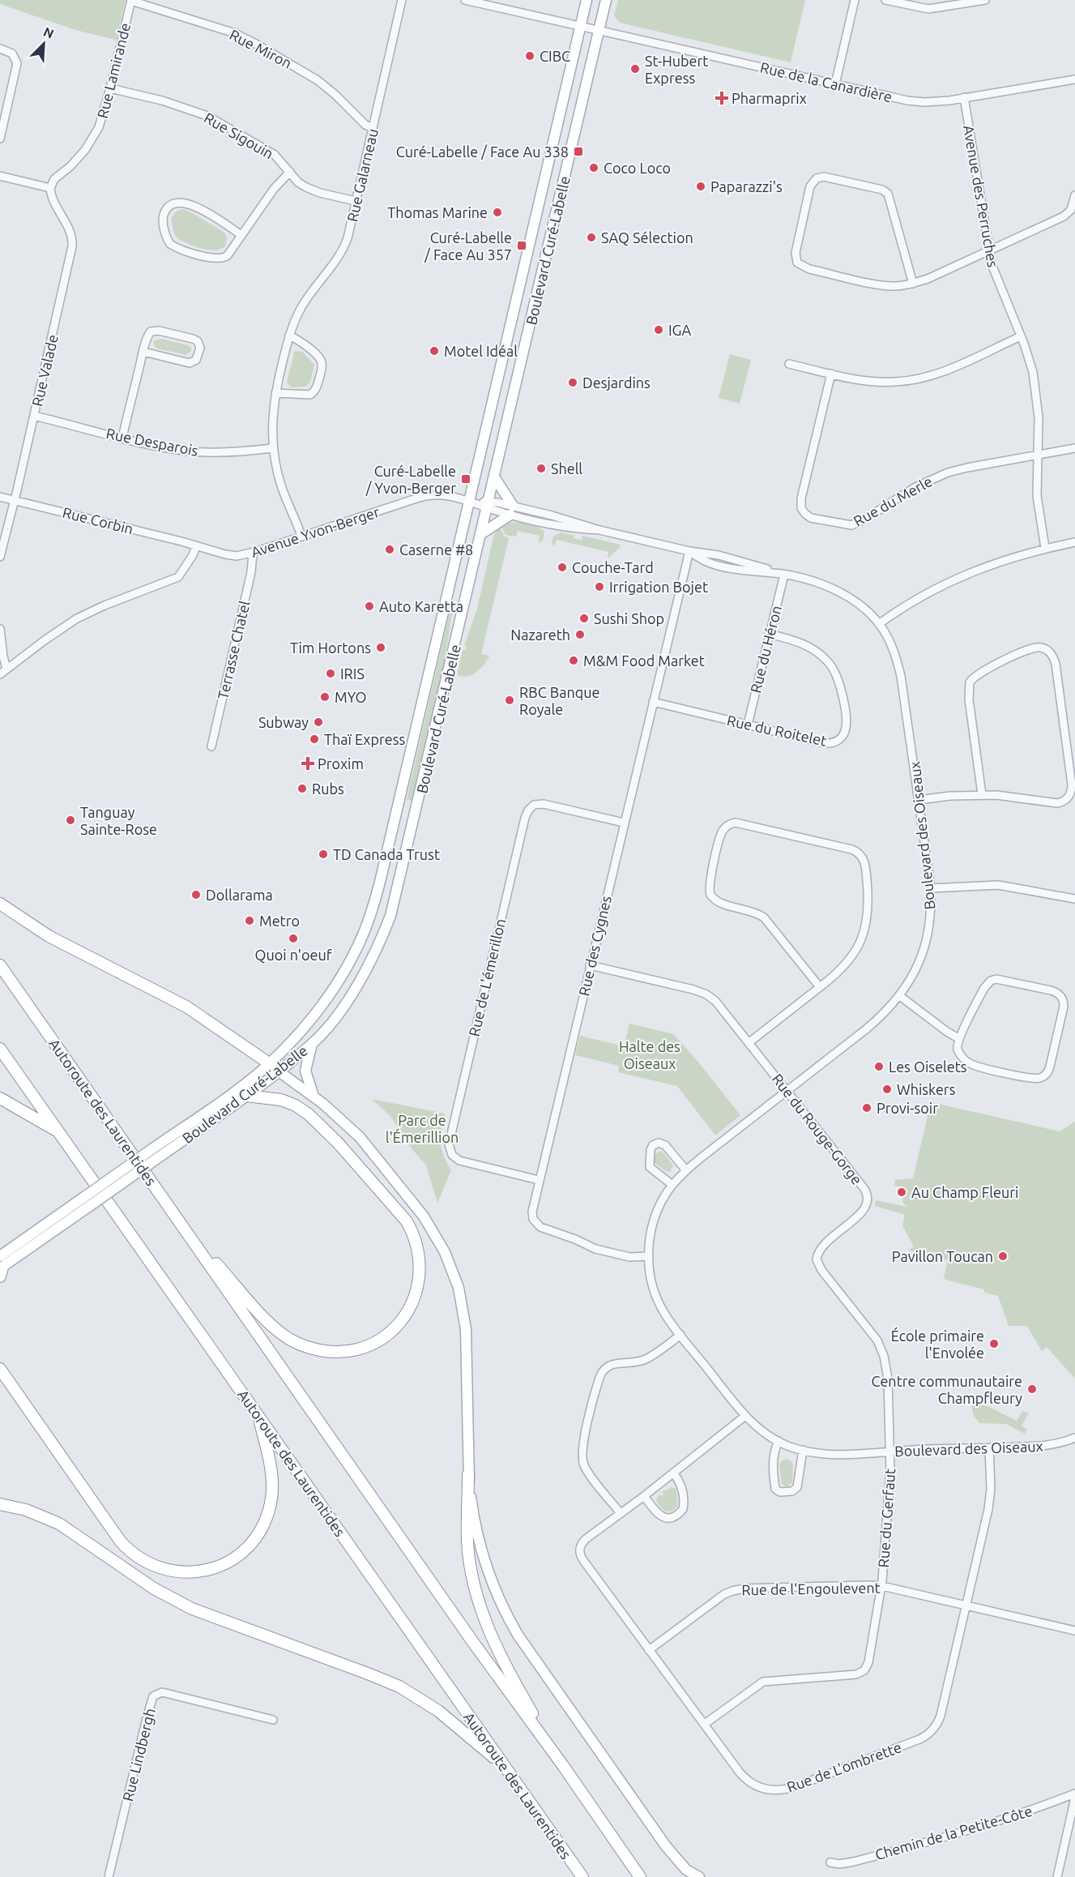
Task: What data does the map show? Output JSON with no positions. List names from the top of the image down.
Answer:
{
  "streets": {
    "highway": ["Autoroute des Laurentides"],
    "main road": ["Boulevard Curé-Labelle"],
    "street": [
      "Rue Miron",
      "Rue Lamirande",
      "Rue de la Canardière",
      "Rue Sigouin",
      "Rue Galarneau",
      "Avenue des Perruches",
      "Rue Valade",
      "Rue Desparois",
      "Rue du Merle",
      "Rue Corbin",
      "Avenue Yvon-Berger",
      "Rue du Héron",
      "Terrasse Chatel",
      "Rue du Roitelet",
      "Boulevard des Oiseaux",
      "Rue des Cygnes",
      "Rue de L'émerillon",
      "Rue du Rouge-Gorge",
      "Rue du Gerfaut",
      "Rue de l'Engoulevent",
      "Rue Lindbergh",
      "Rue de L'ombrette",
      "Chemin de la Petite-Côte"
    ]
  },
  "crossings": [
    ["Rue Miron", "Rue Lamirande"],
    ["Rue Miron", "Rue Galarneau"],
    ["Rue Lamirande", "Rue Sigouin"],
    ["Rue Lamirande", "Rue Valade"],
    ["Rue de la Canardière", "Avenue des Perruches"],
    ["Rue de la Canardière", "Boulevard Curé-Labelle"],
    ["Rue Sigouin", "Rue Galarneau"],
    ["Rue Galarneau", "Rue Desparois"],
    ["Rue Galarneau", "Avenue Yvon-Berger"],
    ["Avenue des Perruches", "Rue du Merle"],
    ["Boulevard Curé-Labelle", "Avenue Yvon-Berger"],
    ["Boulevard Curé-Labelle", "Boulevard des Oiseaux"],
    ["Rue Valade", "Rue Desparois"],
    ["Rue Valade", "Rue Corbin"],
    ["Rue Corbin", "Avenue Yvon-Berger"],
    ["Avenue Yvon-Berger", "Terrasse Chatel"],
    ["Avenue Yvon-Berger", "Boulevard des Oiseaux"],
    ["Rue du Héron", "Rue du Roitelet"],
    ["Rue du Héron", "Boulevard des Oiseaux"],
    ["Rue du Roitelet", "Rue des Cygnes"],
    ["Boulevard des Oiseaux", "Rue des Cygnes"],
    ["Boulevard des Oiseaux", "Rue du Rouge-Gorge"],
    ["Boulevard des Oiseaux", "Rue du Gerfaut"],
    ["Boulevard des Oiseaux", "Rue de L'ombrette"],
    ["Rue des Cygnes", "Rue de L'émerillon"],
    ["Rue des Cygnes", "Rue du Rouge-Gorge"],
    ["Rue du Rouge-Gorge", "Rue du Gerfaut"],
    ["Rue du Gerfaut", "Rue de l'Engoulevent"],
    ["Rue du Gerfaut", "Rue de L'ombrette"],
    ["Rue de l'Engoulevent", "Rue de L'ombrette"]
  ],
  "parks": ["Halte des Oiseaux", "Parc de l'Émerillion"],
  "places": {
    "other": [
      "CIBC",
      "St-Hubert Express",
      "Coco Loco",
      "Paparazzi's",
      "Thomas Marine",
      "SAQ Sélection",
      "IGA",
      "Motel Idéal",
      "Desjardins",
      "Shell",
      "Caserne #8",
      "Couche-Tard",
      "Irrigation Bojet",
      "Auto Karetta",
      "Sushi Shop",
      "Nazareth",
      "Tim Hortons",
      "M&M Food Market",
      "IRIS",
      "MYO",
      "RBC Banque Royale",
      "Subway",
      "Thaï Express",
      "Rubs",
      "Tanguay Sainte-Rose",
      "TD Canada Trust",
      "Dollarama",
      "Metro",
      "Quoi n'oeuf",
      "Les Oiselets",
      "Whiskers",
      "Provi-soir",
      "Au Champ Fleuri",
      "Pavillon Toucan",
      "École primaire l'Envolée",
      "Centre communautaire Champfleury"
    ],
    "health": ["Pharmaprix", "Proxim"],
    "transit": ["Curé-Labelle / Face Au 338", "Curé-Labelle / Face Au 357", "Curé-Labelle / Yvon-Berger"]
  },
  "north": "top right"
}
